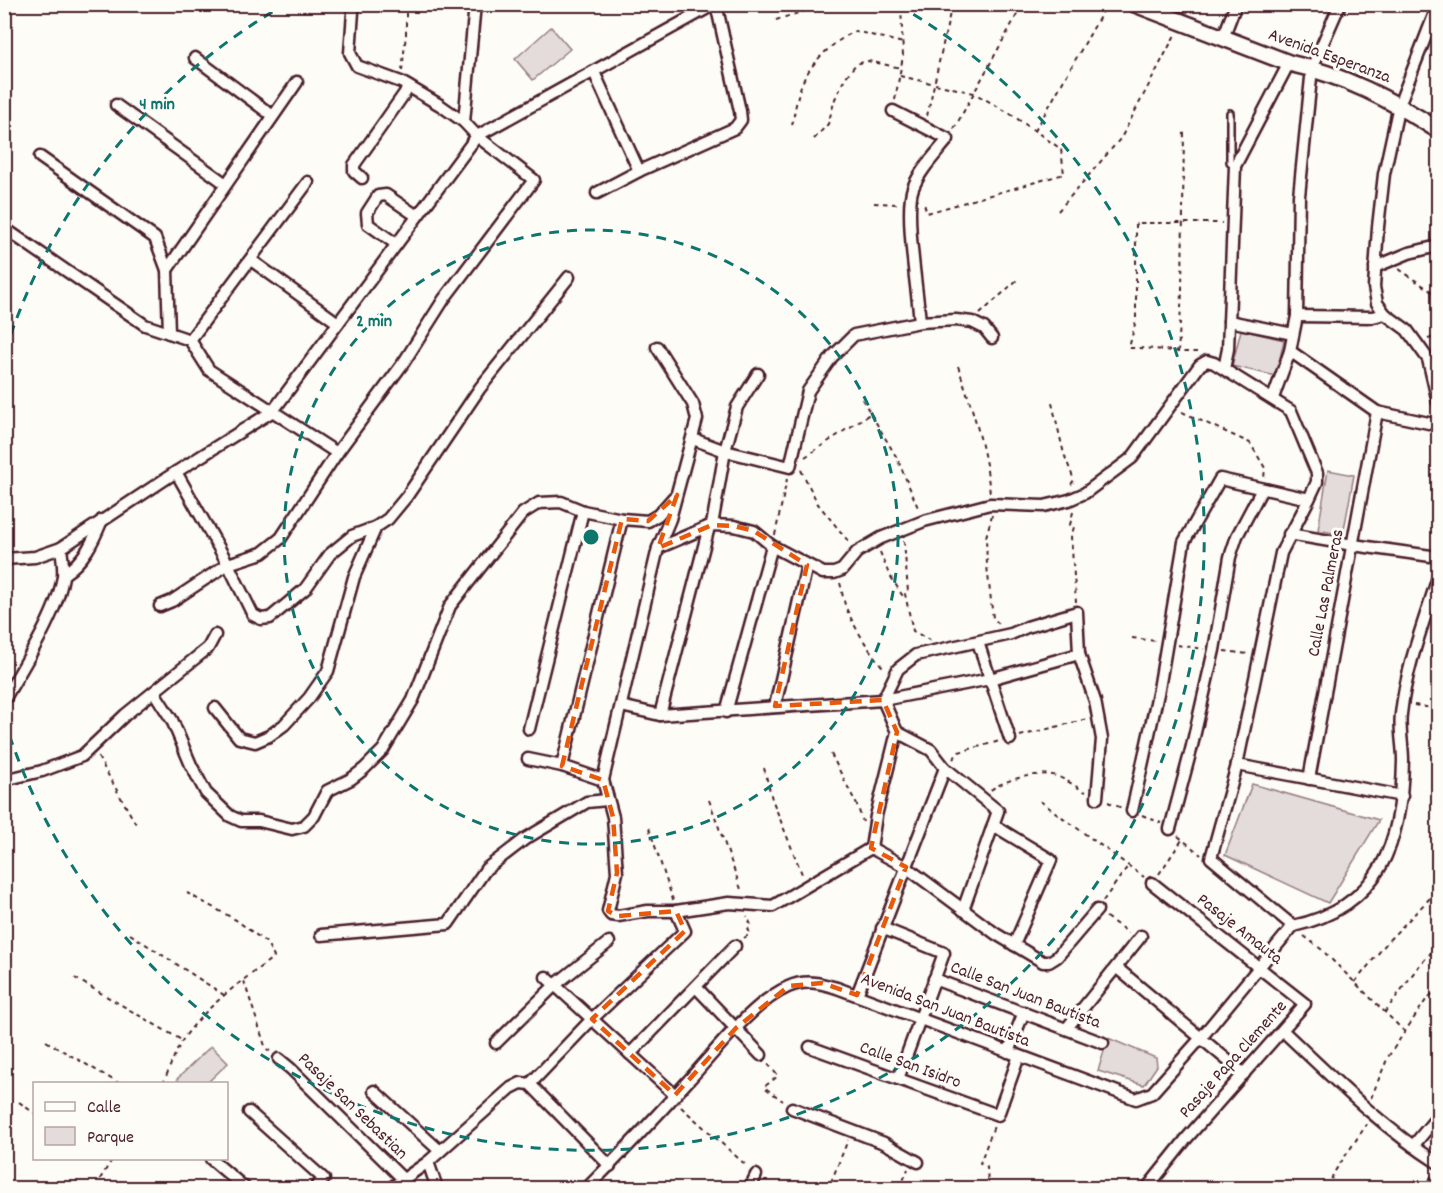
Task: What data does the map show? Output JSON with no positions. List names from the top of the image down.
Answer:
{
  "streets": {
    "street": [
      "Avenida Esperanza",
      "Calle Las Palmeras",
      "Pasaje Amauta",
      "Calle San Juan Bautista",
      "Avenida San Juan Bautista",
      "Pasaje Papa Clemente",
      "Calle San Isidro",
      "Pasaje San Sebastian"
    ]
  },
  "crossings": [
    ["Pasaje Amauta", "Avenida San Juan Bautista"],
    ["Pasaje Amauta", "Pasaje Papa Clemente"]
  ],
  "legend": ["Calle", "Parque"],
  "rings": ["4 min", "2 min"]
}
